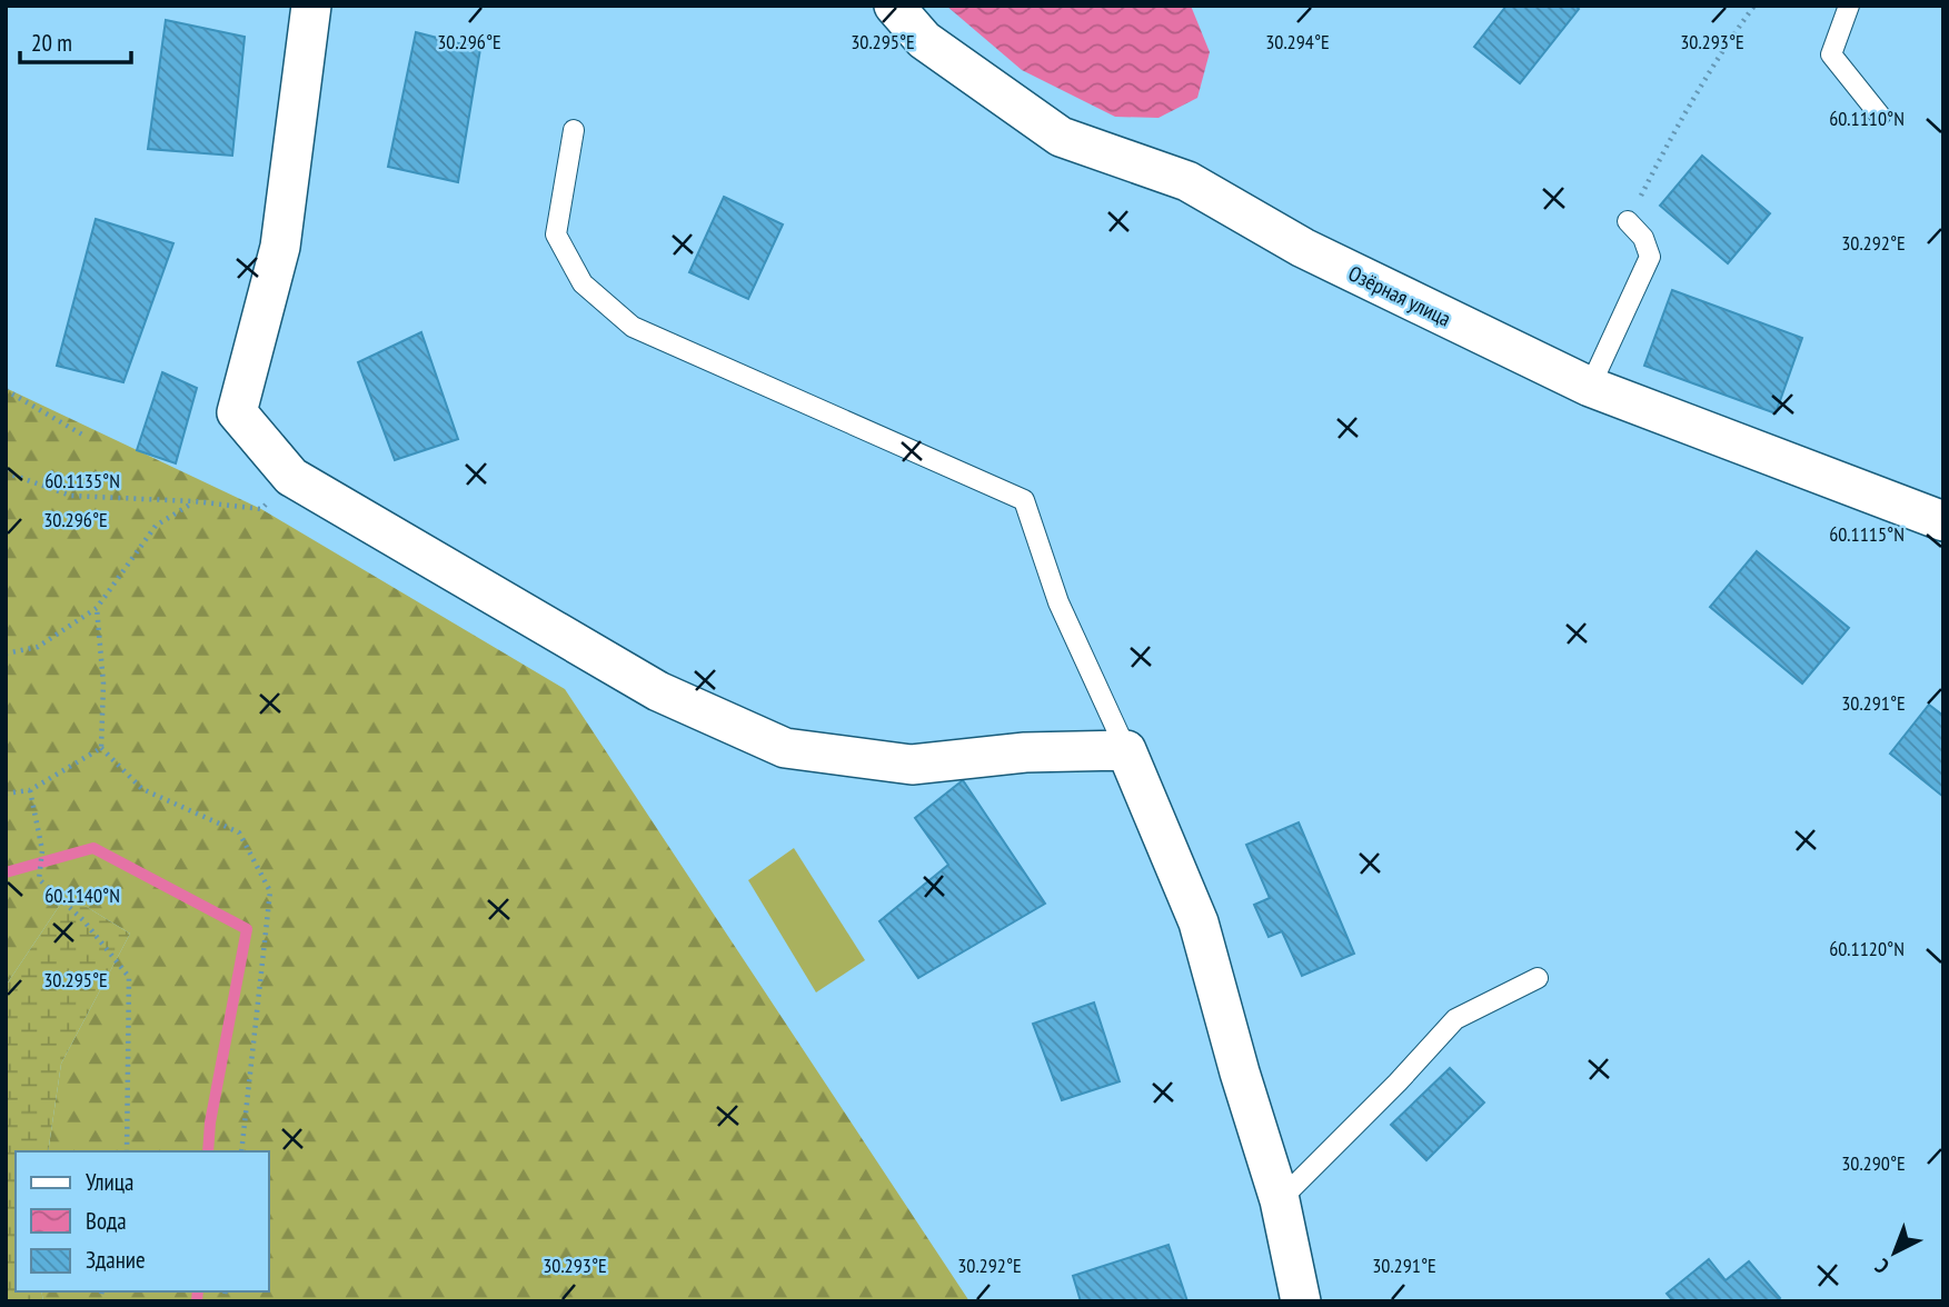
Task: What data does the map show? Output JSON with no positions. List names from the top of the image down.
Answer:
{
  "streets": {
    "street": ["Озёрная улица"]
  },
  "legend": ["Улица", "Вода", "Здание"],
  "scale_bar": "20 m",
  "north": "bottom left",
  "coordinates": [
    "30.296°E",
    "30.295°E",
    "30.294°E",
    "30.293°E",
    "60.1110°N",
    "30.292°E",
    "60.1135°N",
    "60.1115°N",
    "30.291°E",
    "60.1140°N",
    "60.1120°N",
    "30.290°E"
  ]
}
